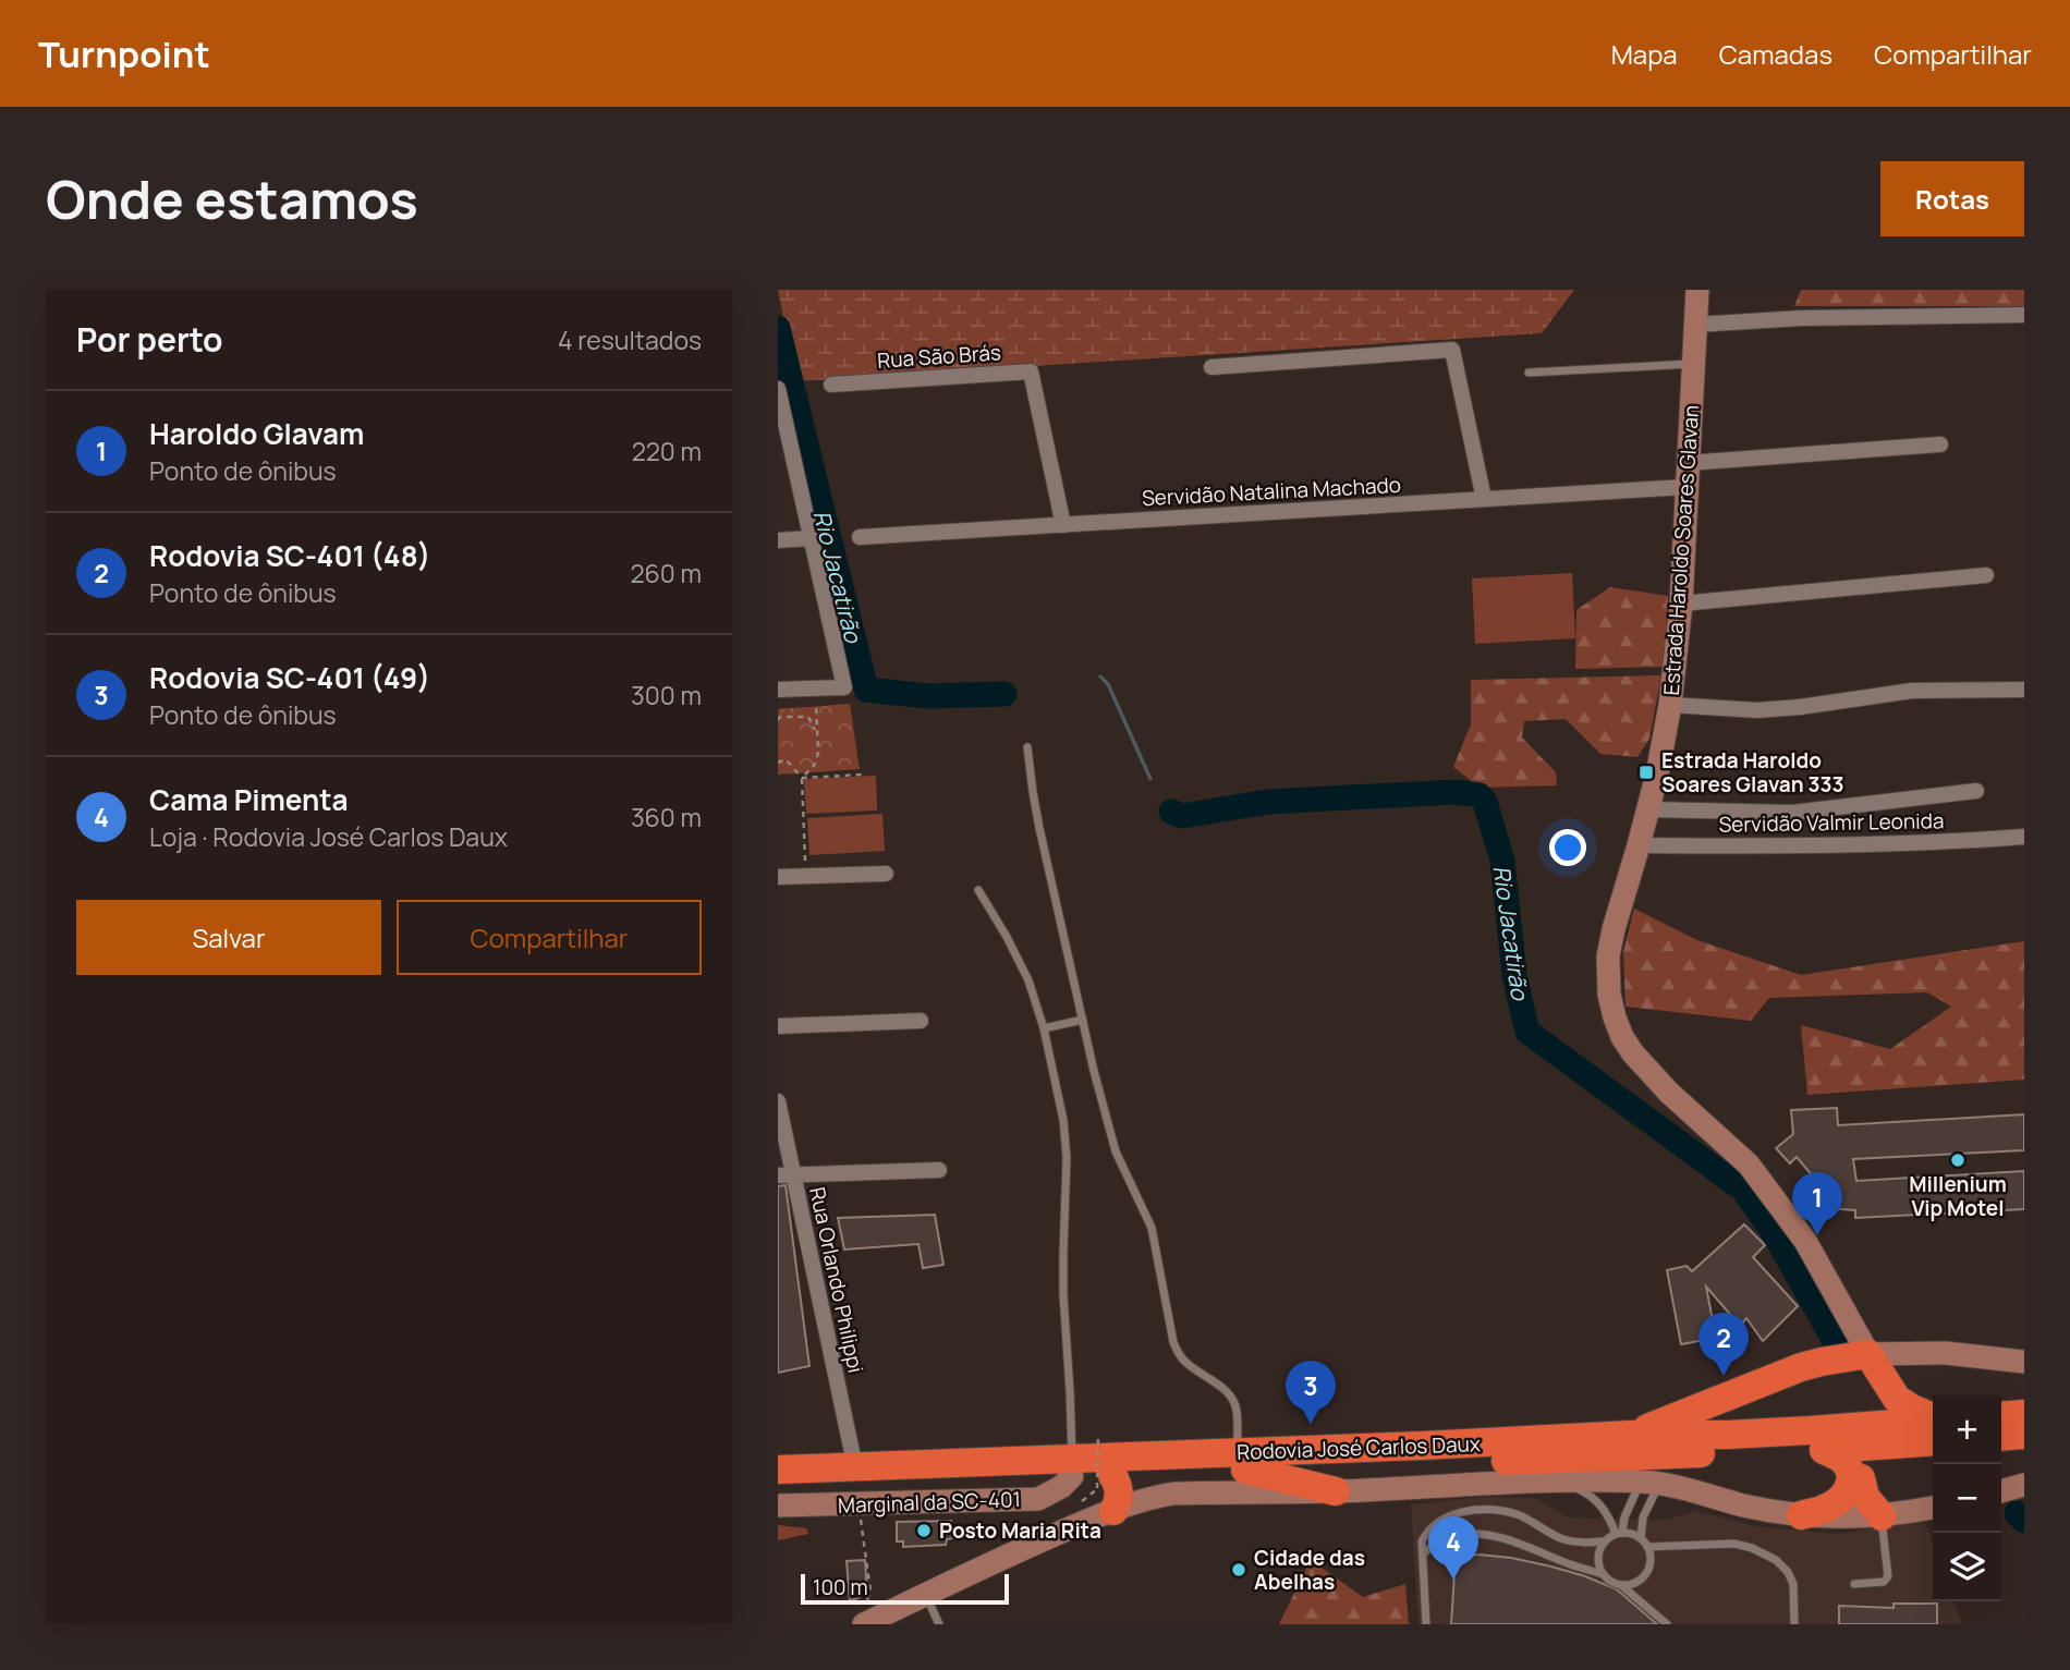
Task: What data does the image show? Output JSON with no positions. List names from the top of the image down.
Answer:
{
  "streets": {
    "highway": ["Rodovia José Carlos Daux"],
    "main road": ["Estrada Haroldo Soares Glavan", "Marginal da SC-401"],
    "street": [
      "Rua São Brás",
      "Servidão Natalina Machado",
      "Servidão Valmir Leonida",
      "Rua Orlando Philippi"
    ]
  },
  "crossings": [
    ["Rua São Brás", "Servidão Natalina Machado"],
    ["Servidão Natalina Machado", "Estrada Haroldo Soares Glavan"],
    ["Estrada Haroldo Soares Glavan", "Servidão Valmir Leonida"],
    ["Rua Orlando Philippi", "Rodovia José Carlos Daux"],
    ["Rodovia José Carlos Daux", "Marginal da SC-401"]
  ],
  "water": ["Rio Jacatirão"],
  "places": {
    "transit": ["Estrada Haroldo Soares Glavan 333"],
    "other": ["Millenium Vip Motel", "Posto Maria Rita", "Cidade das Abelhas"]
  },
  "scale_bar": "100 m",
  "page": {
    "header": "Turnpoint",
    "nav": ["Mapa", "Camadas", "Compartilhar"],
    "buttons": [
      "Rotas",
      ["Salvar", "Compartilhar"]
    ],
    "title": "Onde estamos",
    "heading": ["Por perto", "4 resultados"],
    "list": [
      {
        "mark": "1",
        "name": "Haroldo Glavam",
        "note": "Ponto de ônibus",
        "value": "220 m"
      },
      {
        "mark": "2",
        "name": "Rodovia SC-401 (48)",
        "note": "Ponto de ônibus",
        "value": "260 m"
      },
      {
        "mark": "3",
        "name": "Rodovia SC-401 (49)",
        "note": "Ponto de ônibus",
        "value": "300 m"
      },
      {
        "mark": "4",
        "name": "Cama Pimenta",
        "note": "Loja · Rodovia José Carlos Daux",
        "value": "360 m"
      }
    ],
    "pins": [
      "1",
      "2",
      "3",
      "4"
    ],
    "map_buttons": ["+", "−"],
    "scale": "100 m"
  }
}
